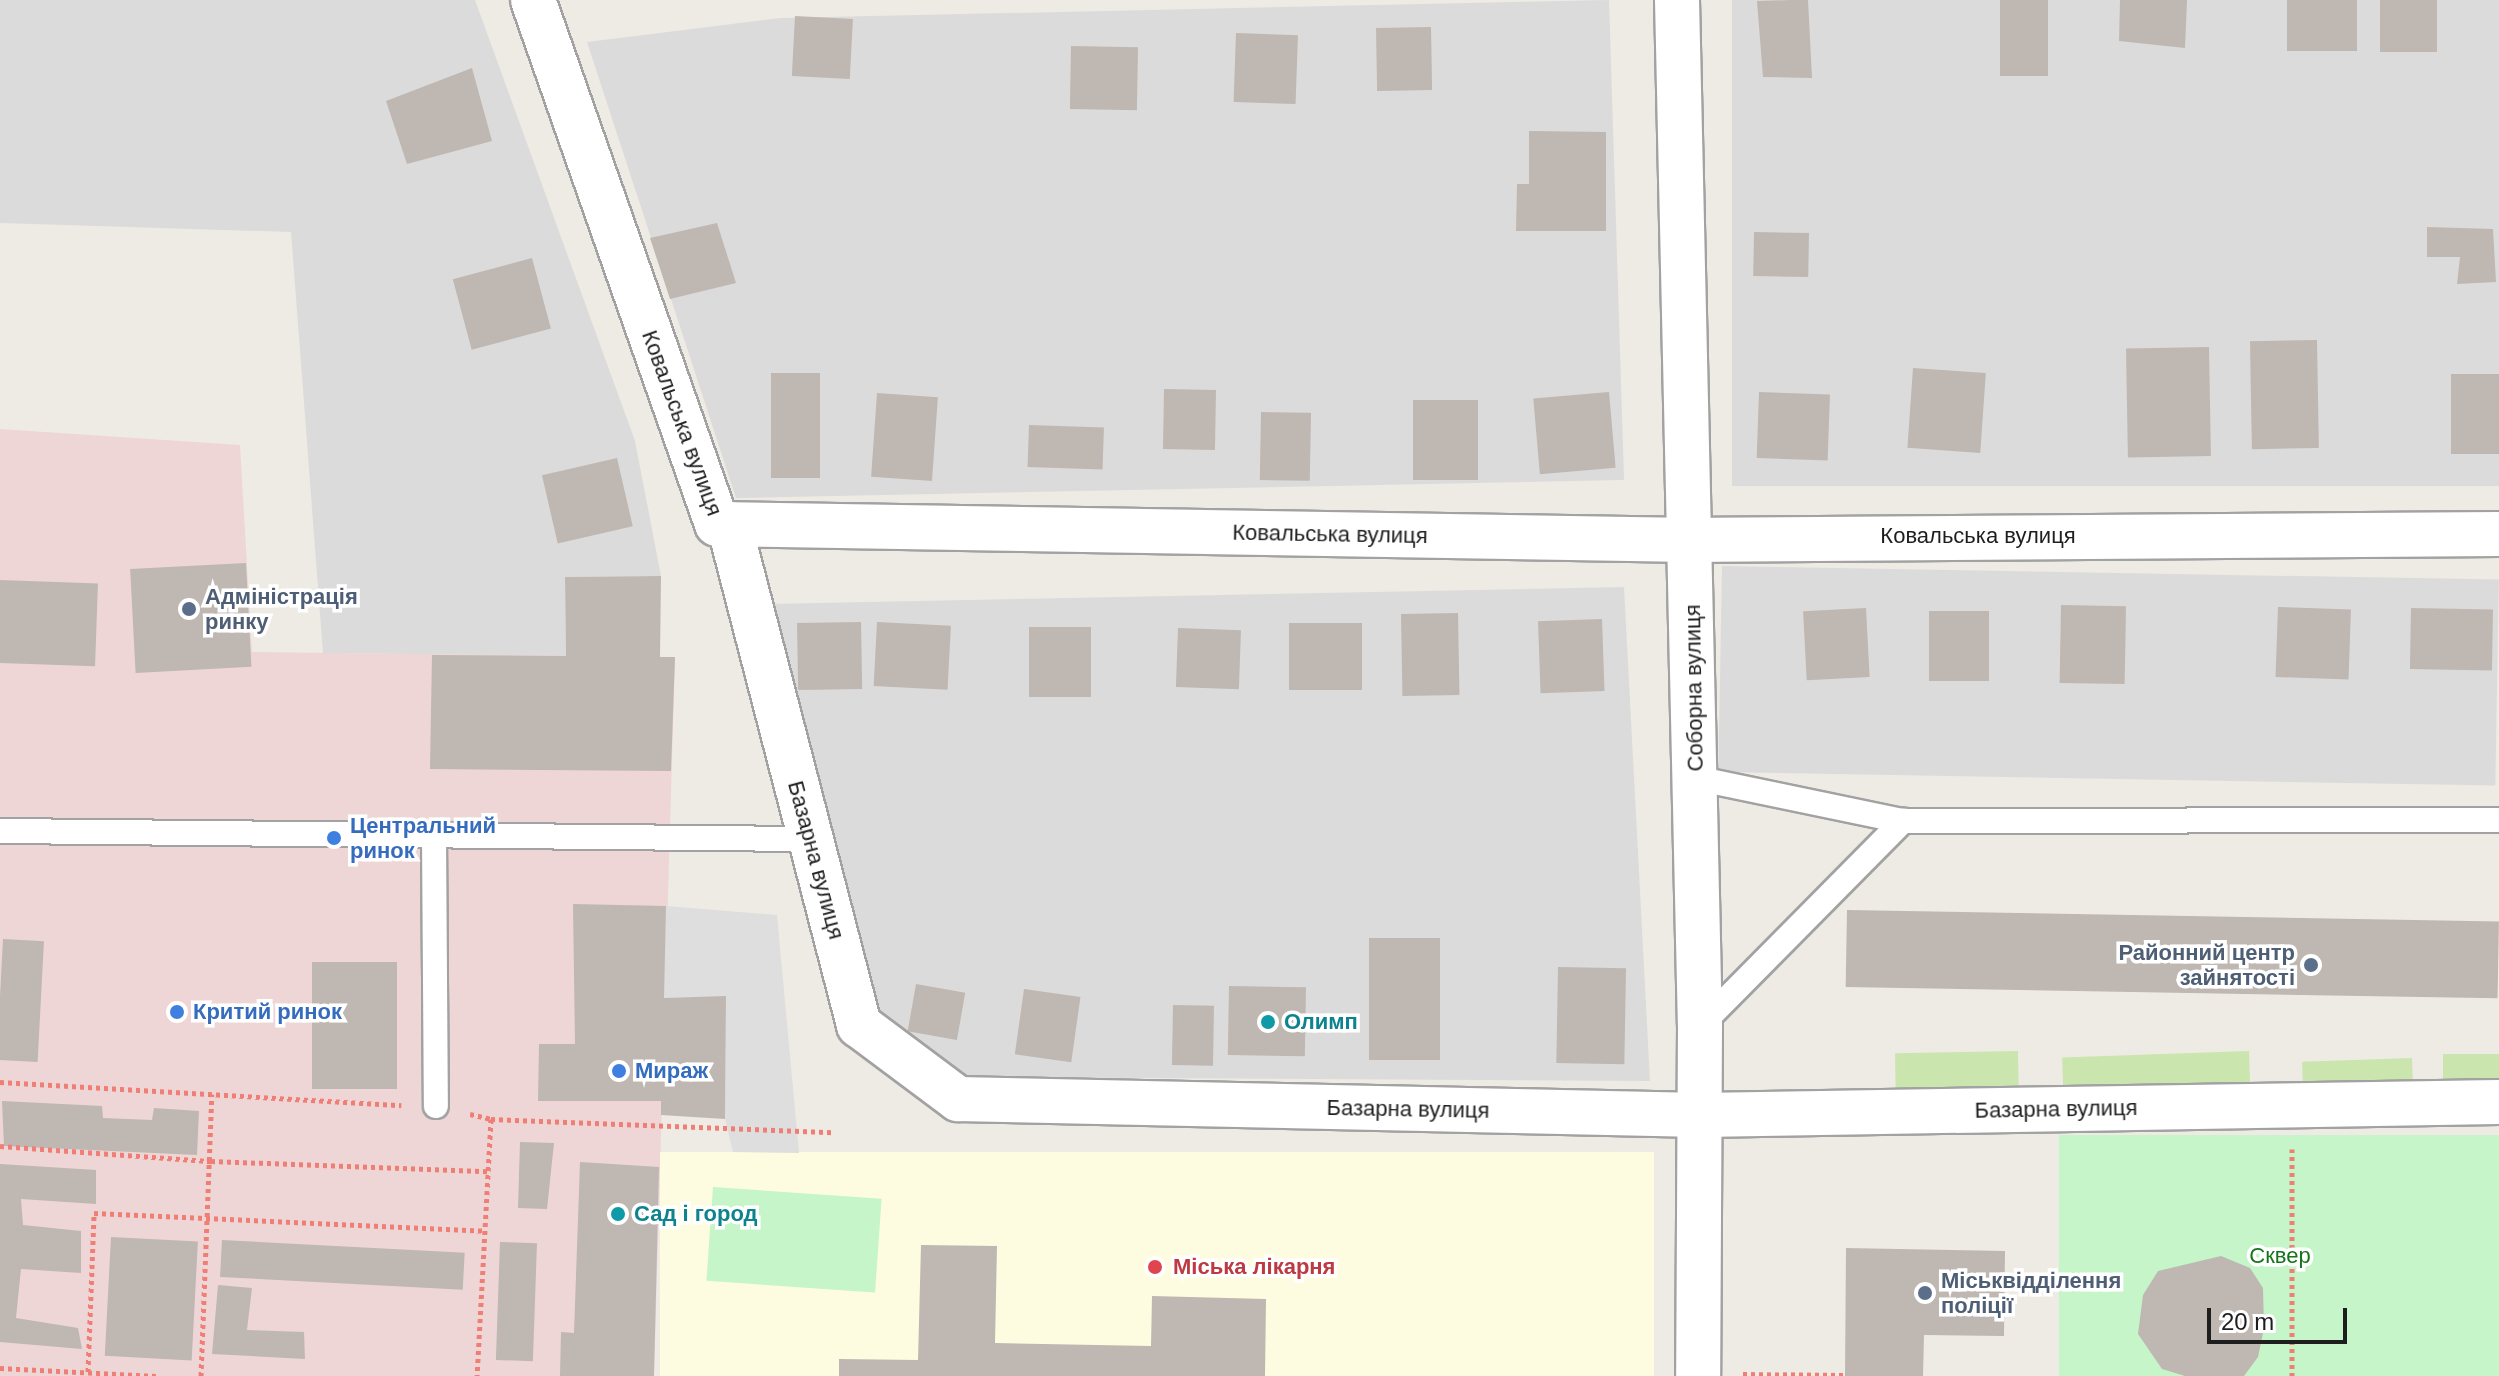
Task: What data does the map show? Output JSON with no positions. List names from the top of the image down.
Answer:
{
  "streets": {
    "street": ["Ковальська вулиця", "Соборна вулиця", "Базарна вулиця"]
  },
  "crossings": [
    ["Ковальська вулиця", "Соборна вулиця"],
    ["Ковальська вулиця", "Базарна вулиця"],
    ["Соборна вулиця", "Базарна вулиця"]
  ],
  "parks": ["Сквер"],
  "places": [
    "Адміністрація ринку",
    "Центральний ринок",
    "Районний центр зайнятості",
    "Критий ринок",
    "Олимп",
    "Мираж",
    "Сад і город",
    "Міська лікарня",
    "Міськвідділення поліції"
  ],
  "scale_bar": "20 m"
}
